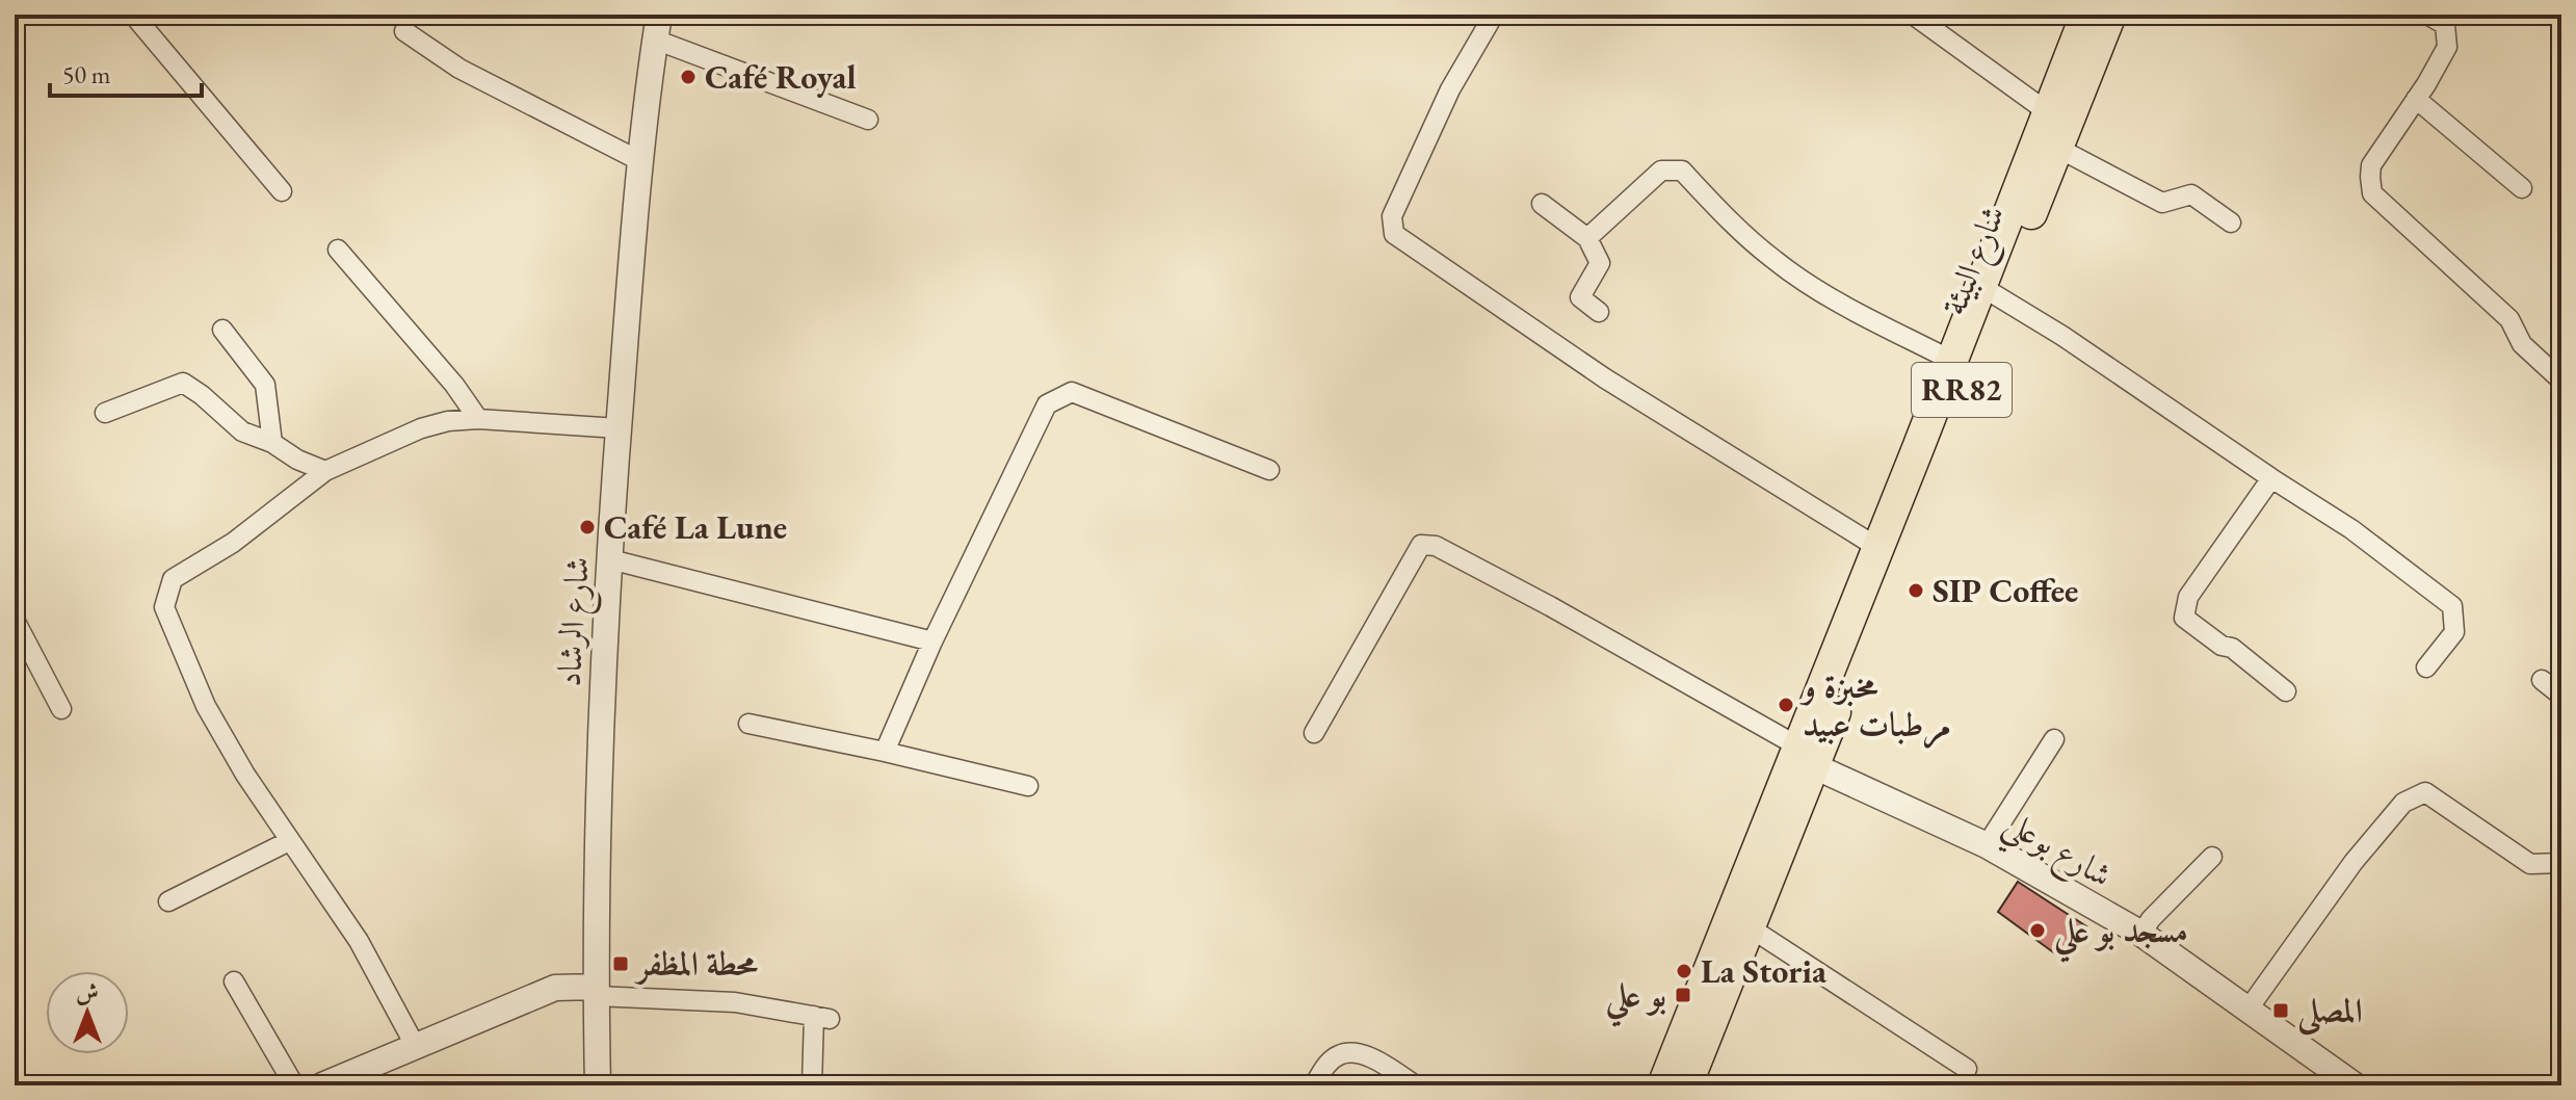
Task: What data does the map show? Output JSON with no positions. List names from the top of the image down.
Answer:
{
  "streets": {
    "main road": ["شارع البيئة", "RR82"],
    "street": ["شارع الرشاد", "شارع بوعلي"]
  },
  "crossings": [
    ["شارع البيئة", "RR82"],
    ["شارع البيئة", "شارع بوعلي"],
    ["RR82", "شارع بوعلي"]
  ],
  "places": {
    "other": [
      "Café Royal",
      "Café La Lune",
      "SIP Coffee",
      "مخبزة و مرطبات عبيد",
      "مسجد بو علي",
      "La Storia"
    ],
    "transit": ["محطة المظفر", "بو علي", "المصلى"]
  },
  "scale_bar": "50 m",
  "north": "top"
}
